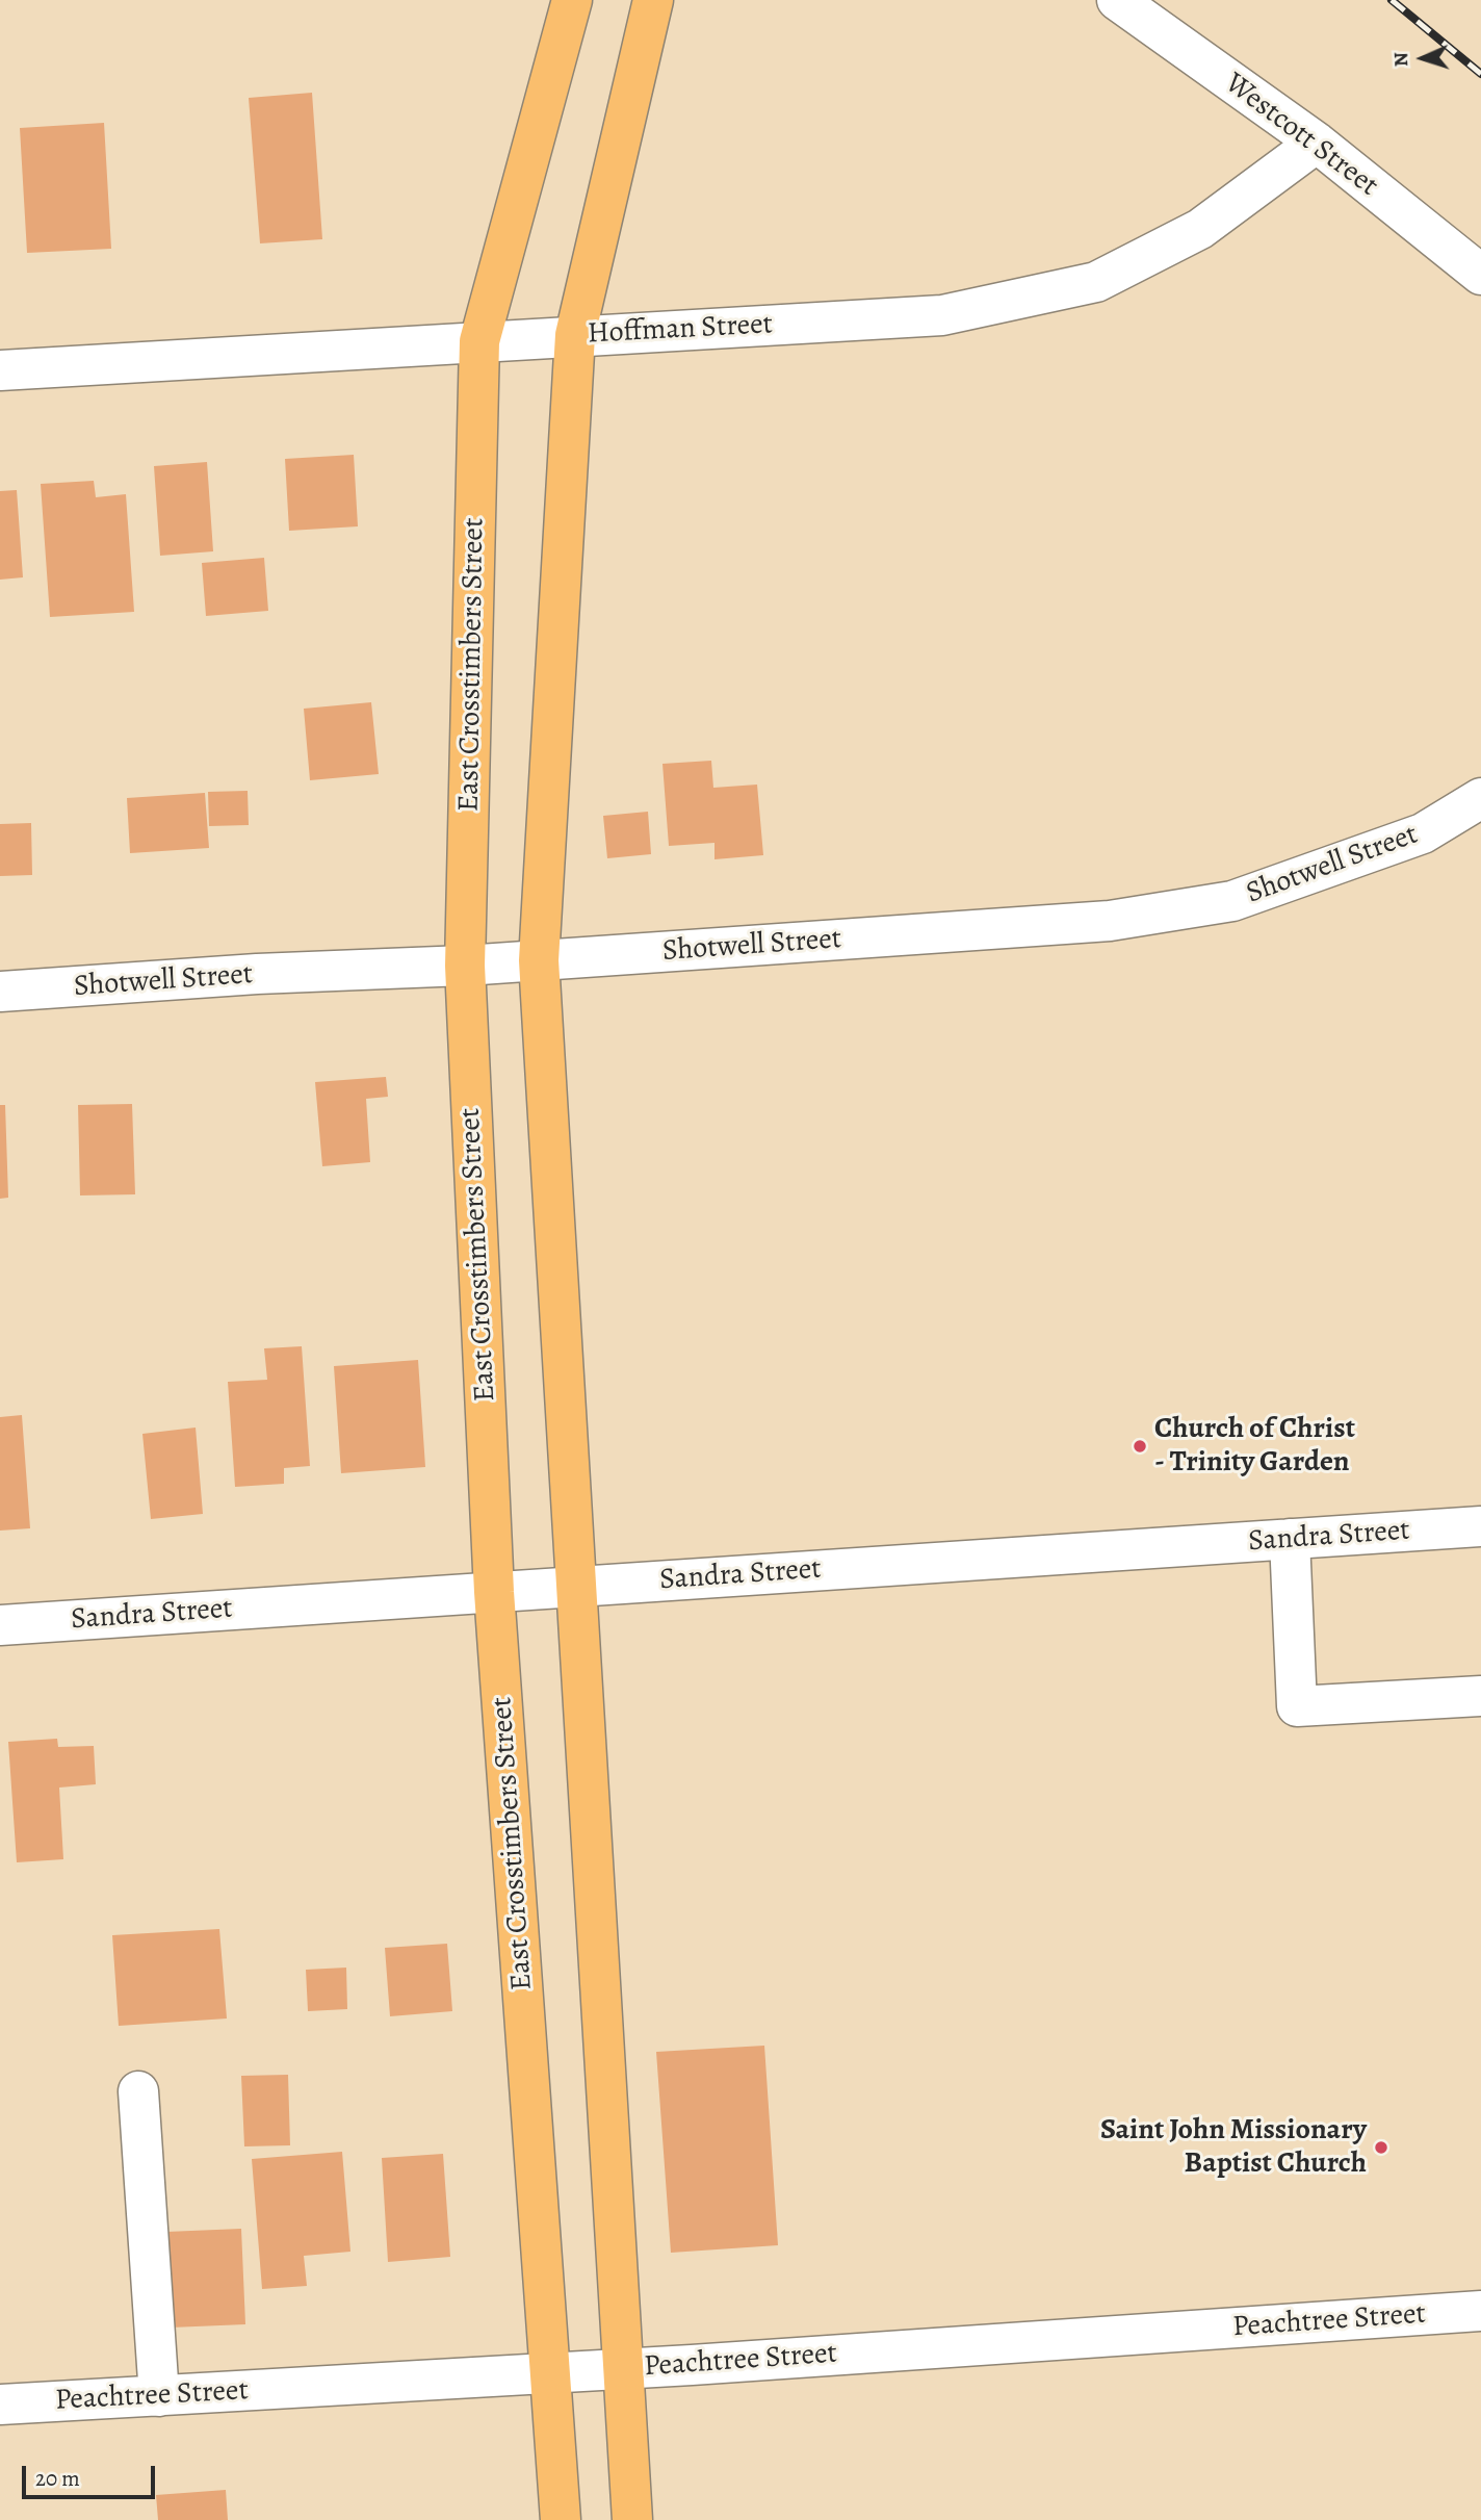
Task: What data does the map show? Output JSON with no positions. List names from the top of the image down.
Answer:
{
  "streets": {
    "main road": ["East Crosstimbers Street"],
    "street": [
      "Westcott Street",
      "Hoffman Street",
      "Shotwell Street",
      "Sandra Street",
      "Peachtree Street"
    ]
  },
  "crossings": [
    ["Westcott Street", "Hoffman Street"],
    ["Hoffman Street", "East Crosstimbers Street"],
    ["East Crosstimbers Street", "Shotwell Street"],
    ["East Crosstimbers Street", "Sandra Street"],
    ["East Crosstimbers Street", "Peachtree Street"]
  ],
  "places": ["Church of Christ - Trinity Garden", "Saint John Missionary Baptist Church"],
  "scale_bar": "20 m",
  "north": "left"
}
